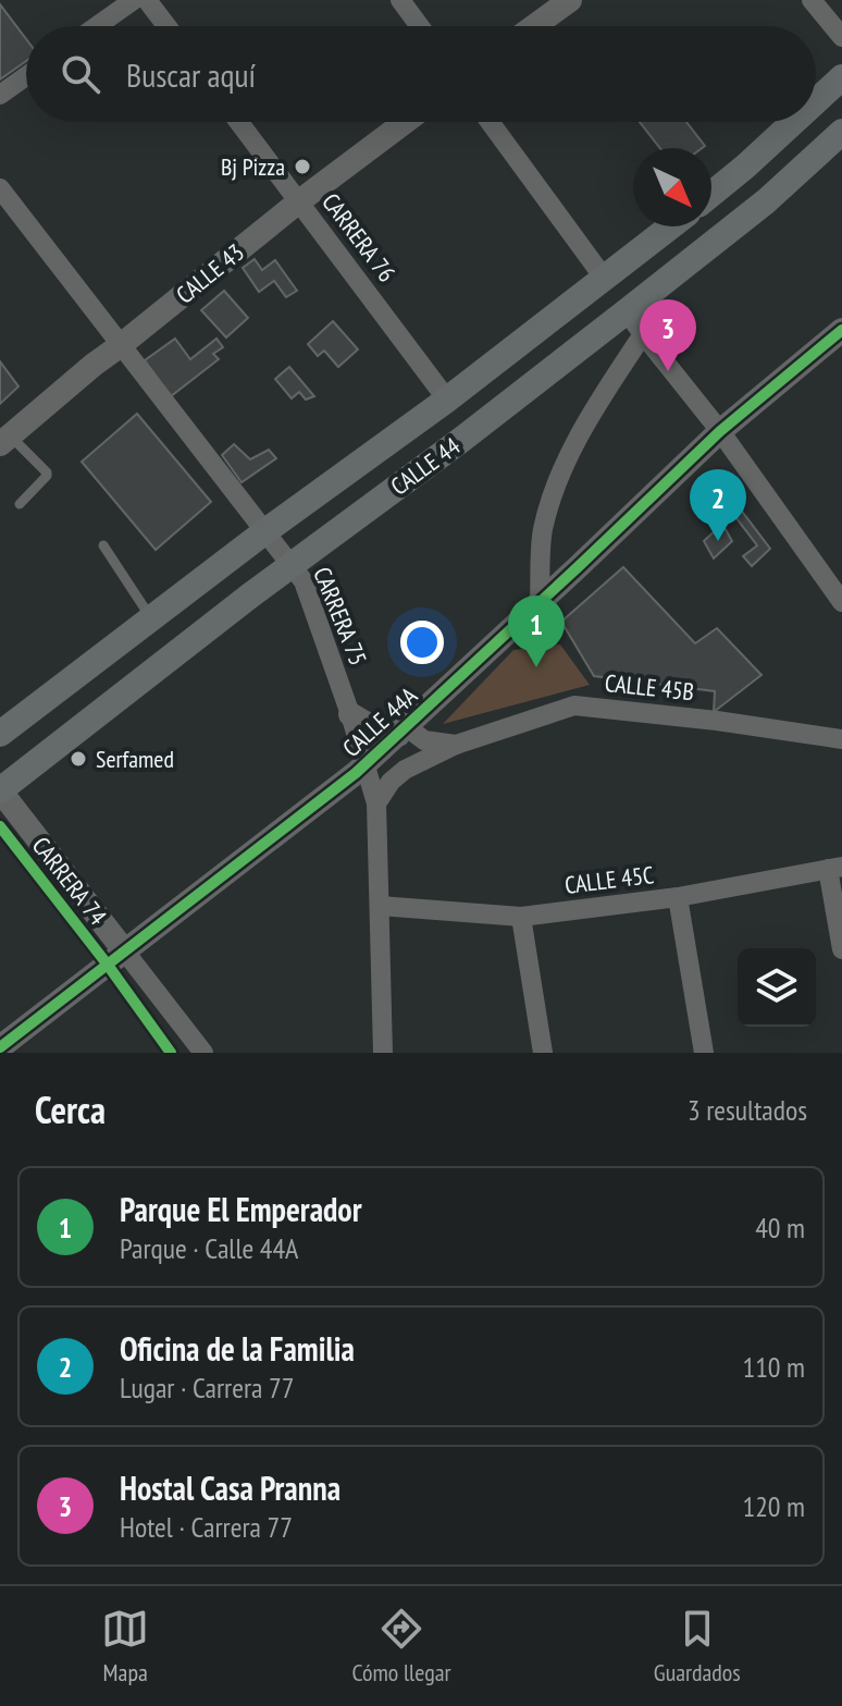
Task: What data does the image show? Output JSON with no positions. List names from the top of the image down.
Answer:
{
  "streets": {
    "main road": ["CALLE 44"],
    "street": [
      "CARRERA 76",
      "CALLE 43",
      "CARRERA 75",
      "CALLE 45B",
      "CALLE 44A",
      "CALLE 45C",
      "CARRERA 74"
    ]
  },
  "crossings": [
    ["CARRERA 76", "CALLE 43"],
    ["CARRERA 76", "CALLE 44"],
    ["CALLE 43", "CARRERA 75"],
    ["CALLE 44", "CARRERA 75"],
    ["CALLE 44", "CARRERA 74"],
    ["CARRERA 75", "CALLE 45B"],
    ["CARRERA 75", "CALLE 44A"],
    ["CARRERA 75", "CALLE 45C"],
    ["CALLE 44A", "CARRERA 74"]
  ],
  "places": ["Bj Pizza", "Serfamed"],
  "north": "bottom right",
  "page": {
    "search": "Buscar aquí",
    "pins": ["3", "2", "1"],
    "heading": ["Cerca", "3 resultados"],
    "list": [
      {
        "mark": "1",
        "name": "Parque El Emperador",
        "note": "Parque · Calle 44A",
        "value": "40 m"
      },
      {
        "mark": "2",
        "name": "Oficina de la Familia",
        "note": "Lugar · Carrera 77",
        "value": "110 m"
      },
      {
        "mark": "3",
        "name": "Hostal Casa Pranna",
        "note": "Hotel · Carrera 77",
        "value": "120 m"
      }
    ],
    "nav": ["Mapa", "Cómo llegar", "Guardados"]
  }
}
